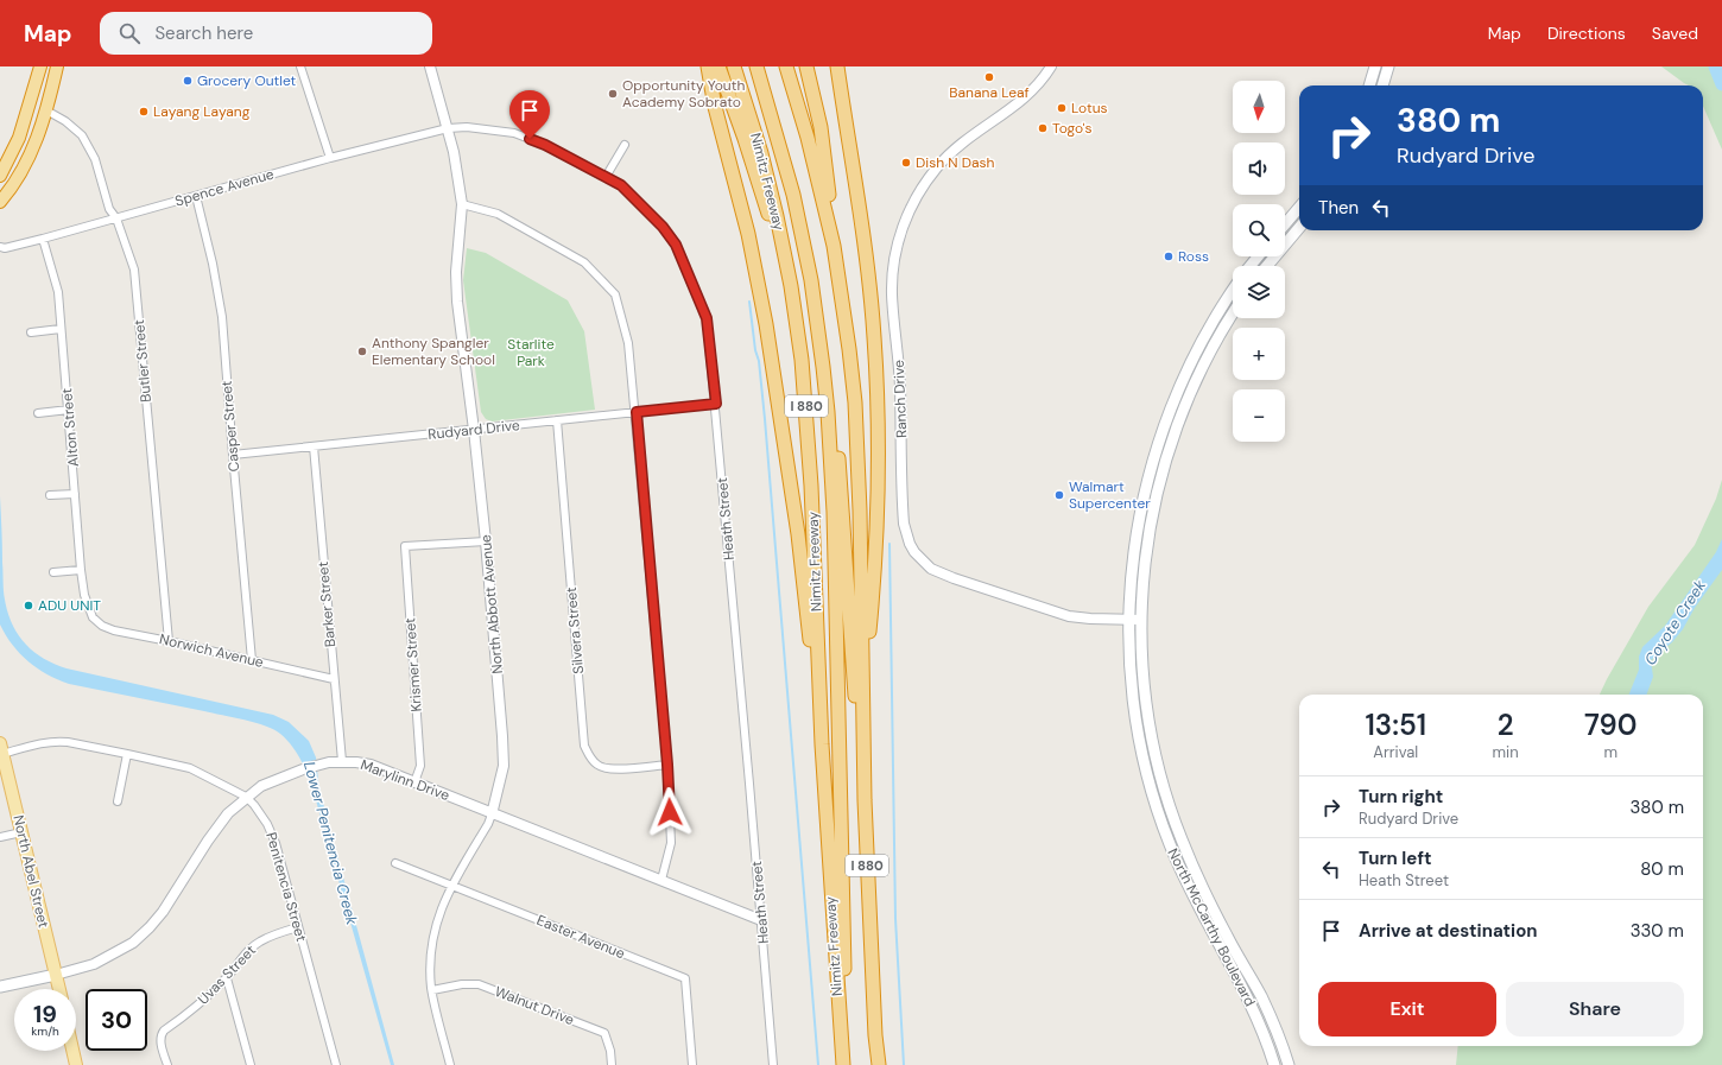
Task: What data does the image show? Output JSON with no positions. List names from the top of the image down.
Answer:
{
  "streets": {
    "highway": ["Nimitz Freeway", "I 880"],
    "main road": ["Marylinn Drive", "North Abel Street", "North McCarthy Boulevard"],
    "street": [
      "Spence Avenue",
      "Butler Street",
      "Ranch Drive",
      "Casper Street",
      "Alton Street",
      "Rudyard Drive",
      "Heath Street",
      "Barker Street",
      "North Abbott Avenue",
      "Silvera Street",
      "Norwich Avenue",
      "Krismer Street",
      "Penitencia Street",
      "Easter Avenue",
      "Uvas Street",
      "Walnut Drive"
    ]
  },
  "crossings": [
    ["Spence Avenue", "Butler Street"],
    ["Spence Avenue", "Casper Street"],
    ["Spence Avenue", "Alton Street"],
    ["Spence Avenue", "Heath Street"],
    ["Spence Avenue", "North Abbott Avenue"],
    ["Butler Street", "Norwich Avenue"],
    ["Ranch Drive", "North McCarthy Boulevard"],
    ["Casper Street", "Rudyard Drive"],
    ["Casper Street", "Norwich Avenue"],
    ["Alton Street", "Norwich Avenue"],
    ["Rudyard Drive", "Heath Street"],
    ["Rudyard Drive", "Barker Street"],
    ["Rudyard Drive", "North Abbott Avenue"],
    ["Rudyard Drive", "Silvera Street"],
    ["Heath Street", "North Abbott Avenue"],
    ["Heath Street", "Marylinn Drive"],
    ["Barker Street", "Norwich Avenue"],
    ["Barker Street", "Marylinn Drive"],
    ["North Abbott Avenue", "Krismer Street"],
    ["North Abbott Avenue", "Marylinn Drive"],
    ["North Abbott Avenue", "Easter Avenue"],
    ["North Abbott Avenue", "Walnut Drive"],
    ["Krismer Street", "Marylinn Drive"],
    ["Marylinn Drive", "North Abel Street"],
    ["Marylinn Drive", "Penitencia Street"],
    ["North Abel Street", "Penitencia Street"],
    ["Penitencia Street", "Uvas Street"]
  ],
  "water": ["Coyote Creek", "Lower Penitencia Creek"],
  "parks": ["Starlite Park"],
  "places": [
    "Banana Leaf",
    "Grocery Outlet",
    "Opportunity Youth Academy Sobrato",
    "Lotus",
    "Layang Layang",
    "Togo's",
    "Dish N Dash",
    "Ross",
    "Anthony Spangler Elementary School",
    "Walmart Supercenter",
    "ADU UNIT"
  ],
  "north": "bottom",
  "page": {
    "header": "Map",
    "search": "Search here",
    "nav": ["Map", "Directions", "Saved"],
    "map_buttons": ["+", "−"],
    "turn": ["380 m", "Rudyard Drive"],
    "then": "Then",
    "eta": [
      "13:51",
      "Arrival",
      "2",
      "min",
      "790",
      "m"
    ],
    "list": [
      {
        "name": "Turn right",
        "note": "Rudyard Drive",
        "value": "380 m"
      },
      {
        "name": "Turn left",
        "note": "Heath Street",
        "value": "80 m"
      },
      {
        "name": "Arrive at destination",
        "value": "330 m"
      }
    ],
    "buttons": ["Exit", "Share"],
    "speed": "19 km/h",
    "limit": "30"
  }
}
